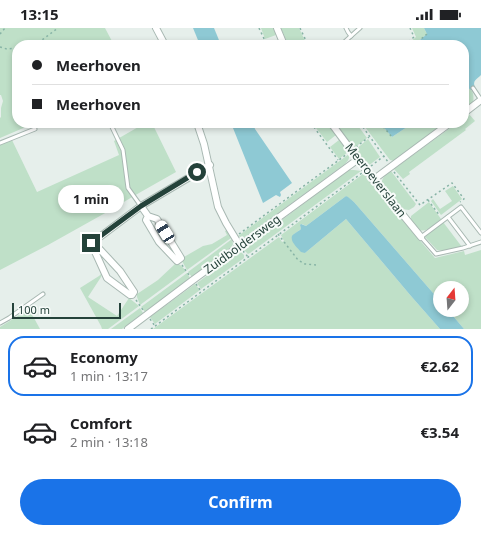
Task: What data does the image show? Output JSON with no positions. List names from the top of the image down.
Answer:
{
  "streets": {
    "street": ["Meeroeverslaan", "Zuidboldersweg"]
  },
  "crossings": [
    ["Meeroeverslaan", "Zuidboldersweg"]
  ],
  "scale_bar": "100 m",
  "north": "top",
  "page": {
    "status": "13:15",
    "banner": ["Meerhoven", "Meerhoven"],
    "bubble": "1 min",
    "scale": "100 m",
    "list": [
      {
        "name": "Economy",
        "note": "1 min · 13:17",
        "value": "€2.62"
      },
      {
        "name": "Comfort",
        "note": "2 min · 13:18",
        "value": "€3.54"
      }
    ],
    "buttons": "Confirm"
  }
}
